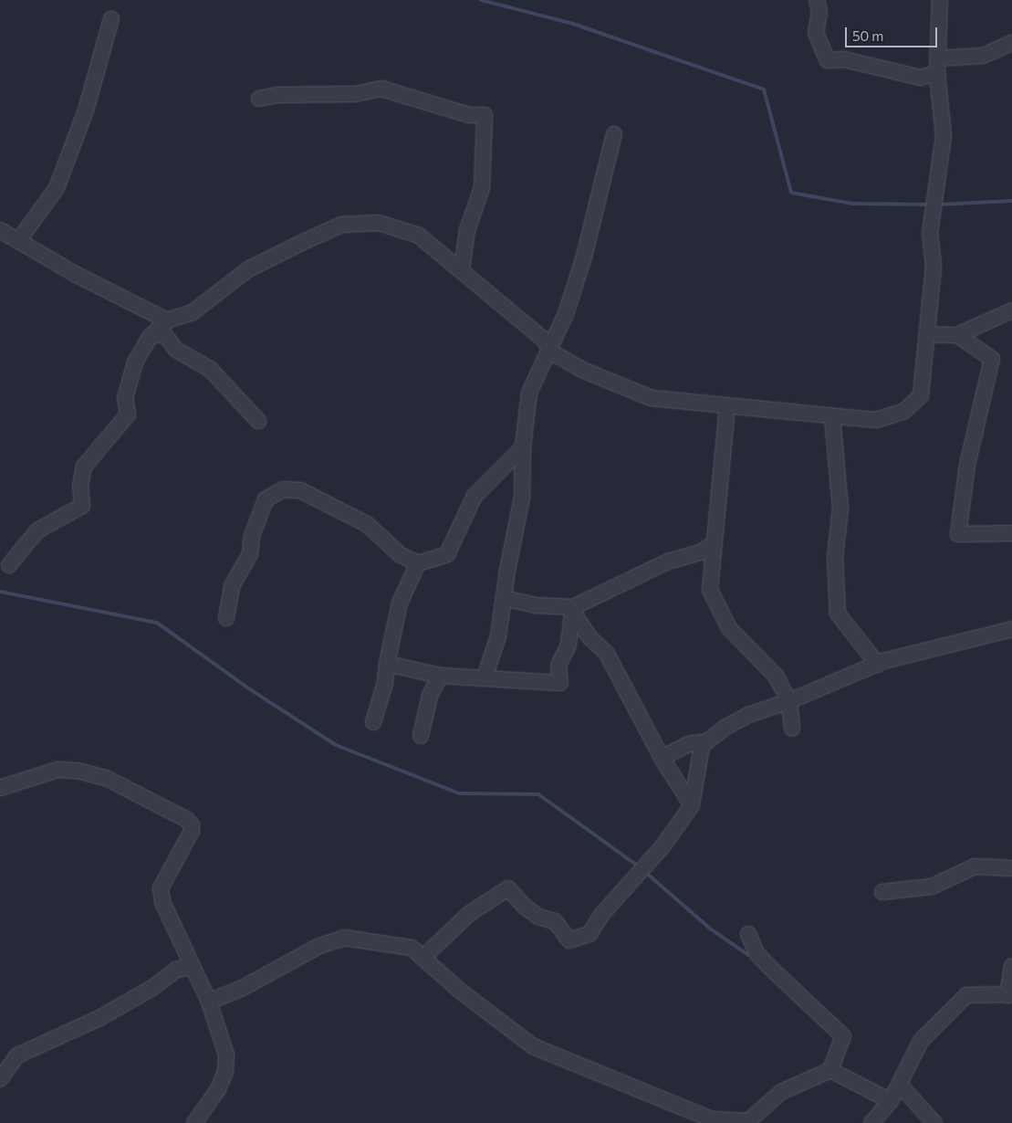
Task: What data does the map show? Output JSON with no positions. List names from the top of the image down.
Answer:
{
  "scale_bar": "50 m"
}
